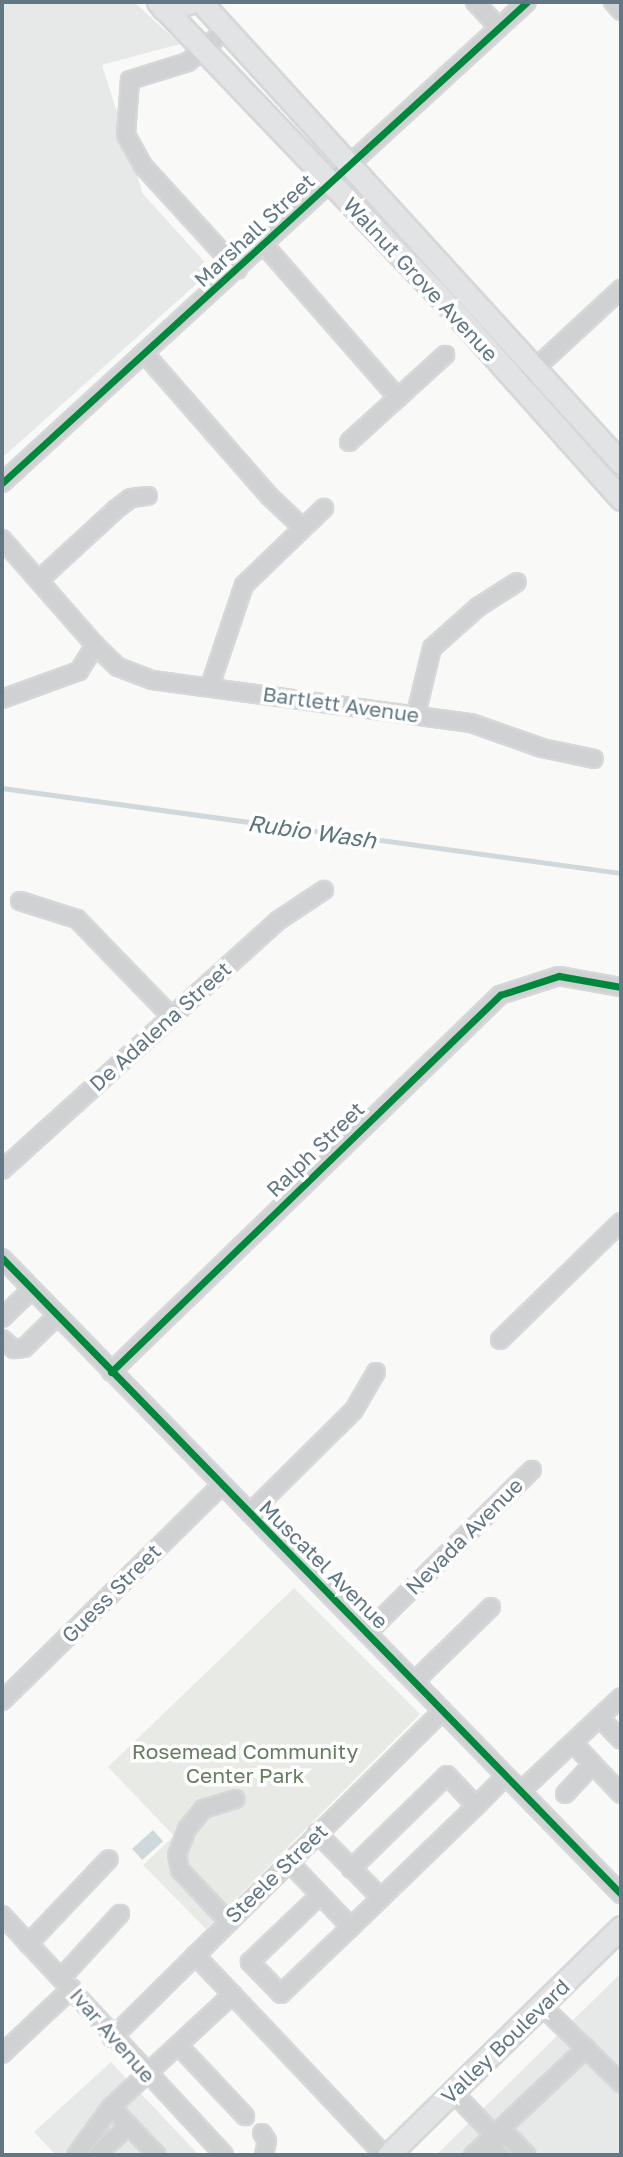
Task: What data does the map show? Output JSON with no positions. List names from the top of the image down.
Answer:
{
  "streets": {
    "main road": ["Walnut Grove Avenue", "Valley Boulevard"],
    "street": [
      "Marshall Street",
      "Bartlett Avenue",
      "De Adalena Street",
      "Ralph Street",
      "Nevada Avenue",
      "Muscatel Avenue",
      "Guess Street",
      "Steele Street",
      "Ivar Avenue"
    ]
  },
  "crossings": [
    ["Marshall Street", "Walnut Grove Avenue"],
    ["Ralph Street", "Muscatel Avenue"],
    ["Nevada Avenue", "Muscatel Avenue"],
    ["Muscatel Avenue", "Guess Street"],
    ["Muscatel Avenue", "Steele Street"],
    ["Steele Street", "Ivar Avenue"]
  ],
  "water": ["Rubio Wash"],
  "parks": ["Rosemead Community Center Park"]
}
